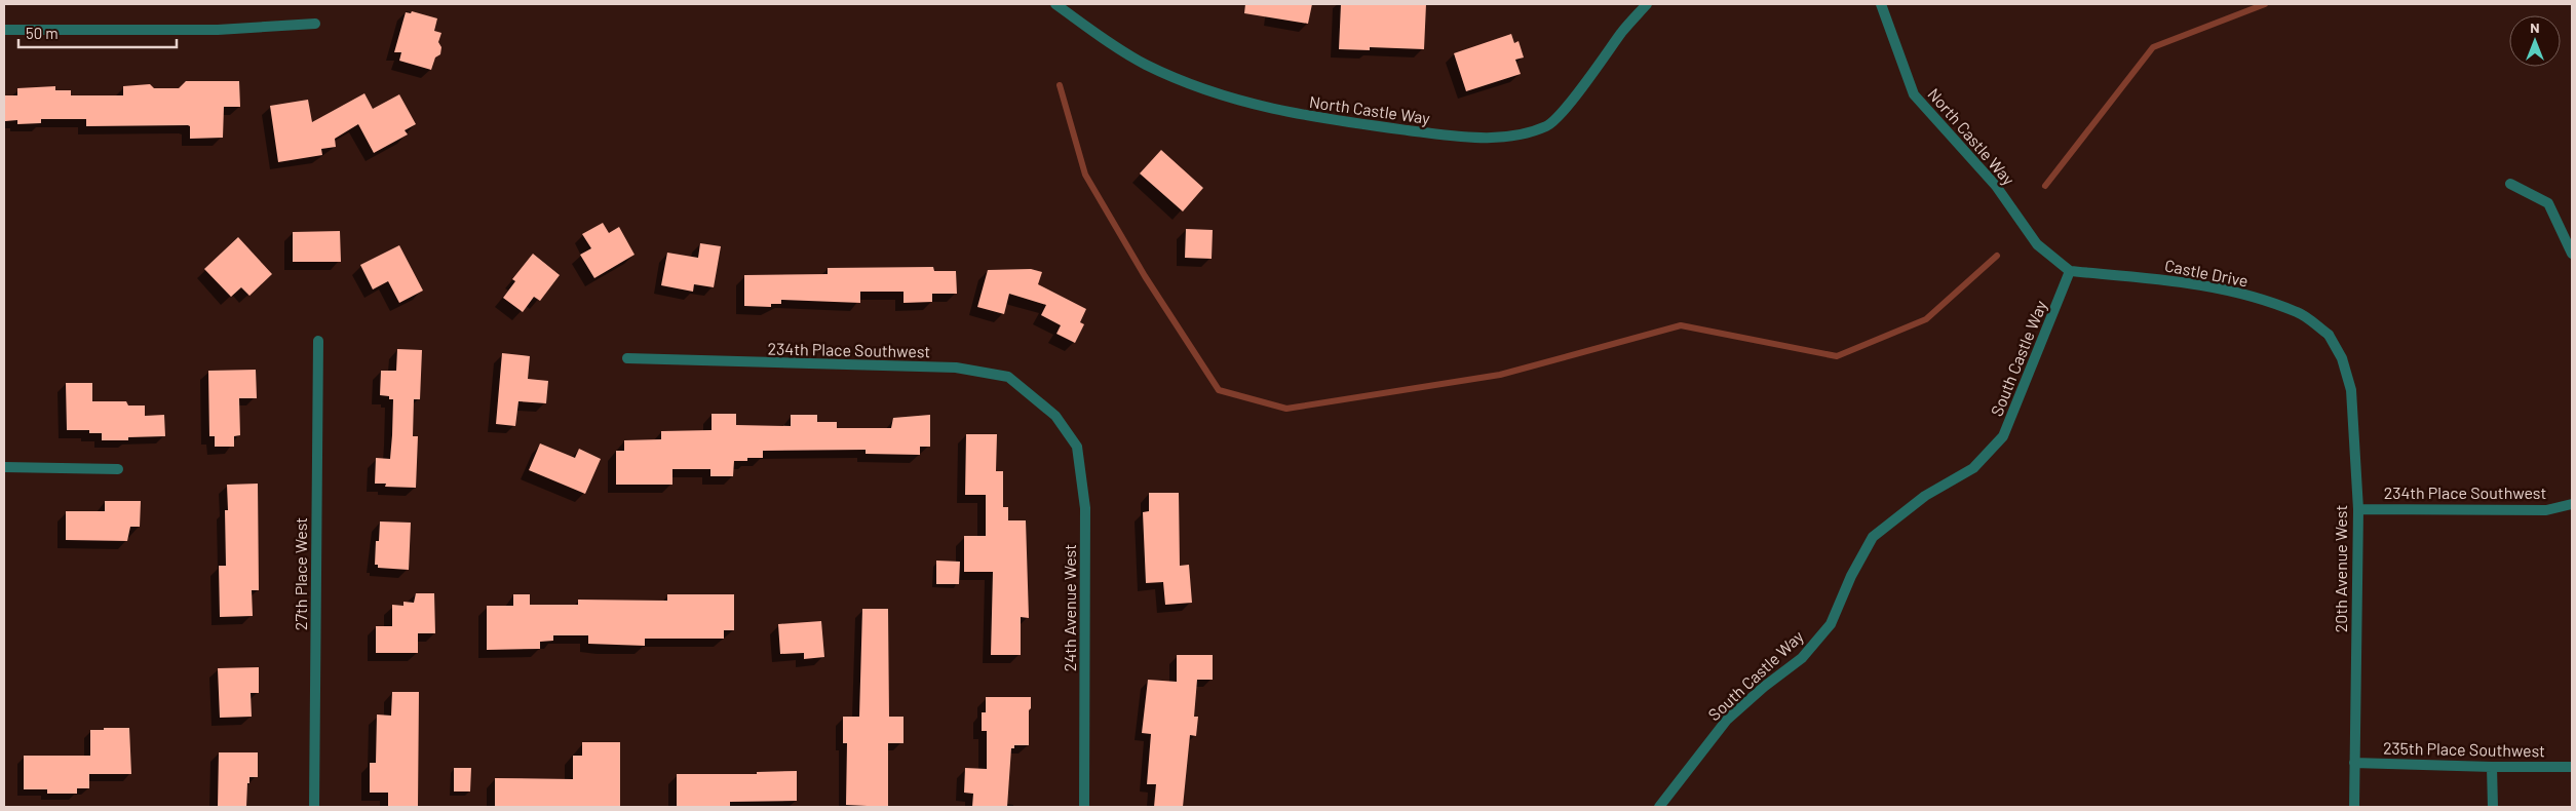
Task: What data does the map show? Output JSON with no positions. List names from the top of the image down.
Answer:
{
  "streets": {
    "street": [
      "North Castle Way",
      "Castle Drive",
      "234th Place Southwest",
      "South Castle Way",
      "20th Avenue West",
      "27th Place West",
      "24th Avenue West",
      "235th Place Southwest"
    ]
  },
  "crossings": [
    ["North Castle Way", "Castle Drive"],
    ["North Castle Way", "South Castle Way"],
    ["Castle Drive", "South Castle Way"],
    ["Castle Drive", "20th Avenue West"],
    ["234th Place Southwest", "20th Avenue West"],
    ["234th Place Southwest", "24th Avenue West"],
    ["20th Avenue West", "235th Place Southwest"]
  ],
  "scale_bar": "50 m",
  "north": "top"
}
